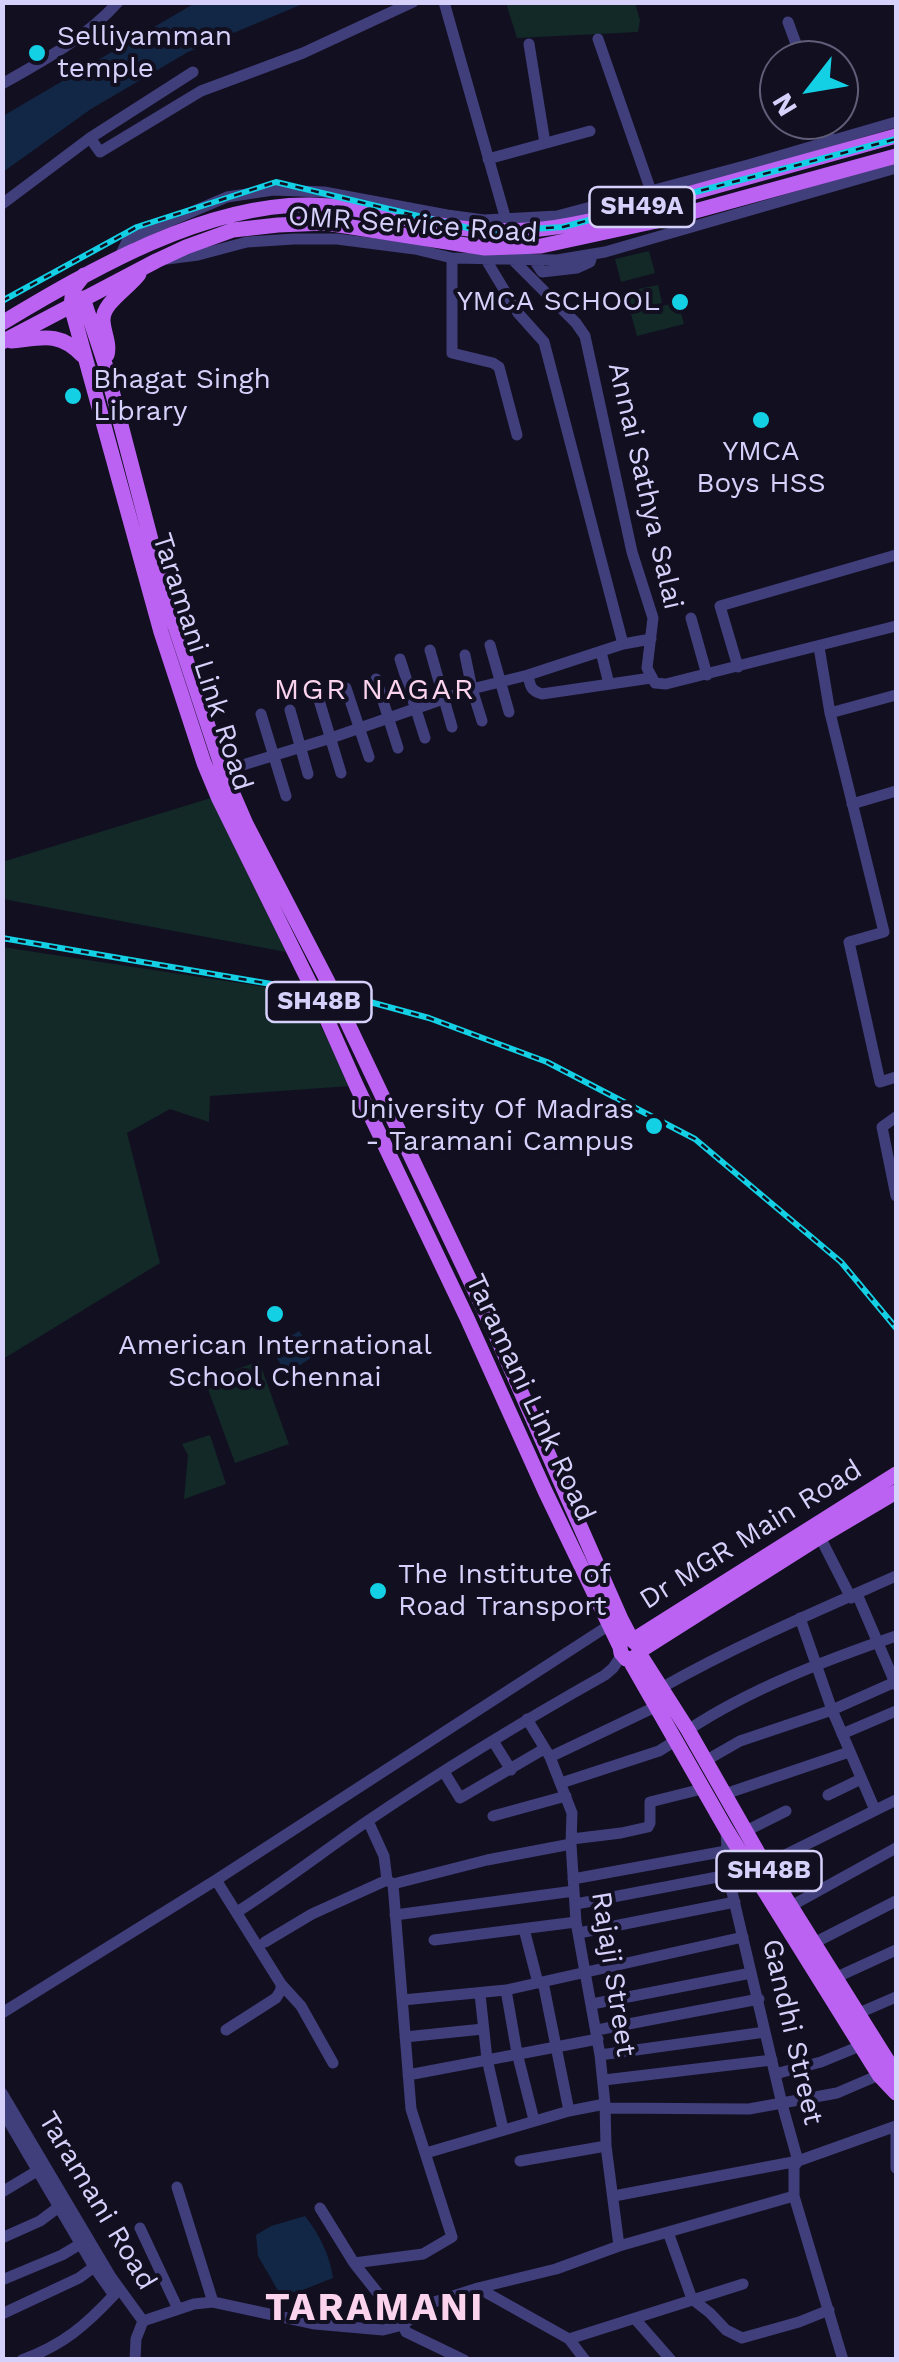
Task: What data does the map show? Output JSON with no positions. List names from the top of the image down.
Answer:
{
  "streets": {
    "main road": [
      "SH49A",
      "Taramani Link Road",
      "SH48B",
      "Dr MGR Main Road"
    ],
    "street": [
      "OMR Service Road",
      "Annai Sathya Salai",
      "Rajaji Street",
      "Gandhi Street",
      "Taramani Road"
    ]
  },
  "crossings": [
    ["SH49A", "OMR Service Road"],
    ["SH49A", "Taramani Link Road"],
    ["SH49A", "SH48B"],
    ["OMR Service Road", "Annai Sathya Salai"],
    ["Taramani Link Road", "SH48B"],
    ["Taramani Link Road", "Dr MGR Main Road"],
    ["SH48B", "Gandhi Street"]
  ],
  "districts": ["MGR NAGAR", "TARAMANI"],
  "places": [
    "Selliyamman temple",
    "YMCA SCHOOL",
    "Bhagat Singh Library",
    "YMCA Boys HSS",
    "University Of Madras - Taramani Campus",
    "American International School Chennai",
    "The Institute of Road Transport"
  ],
  "north": "bottom left"
}
